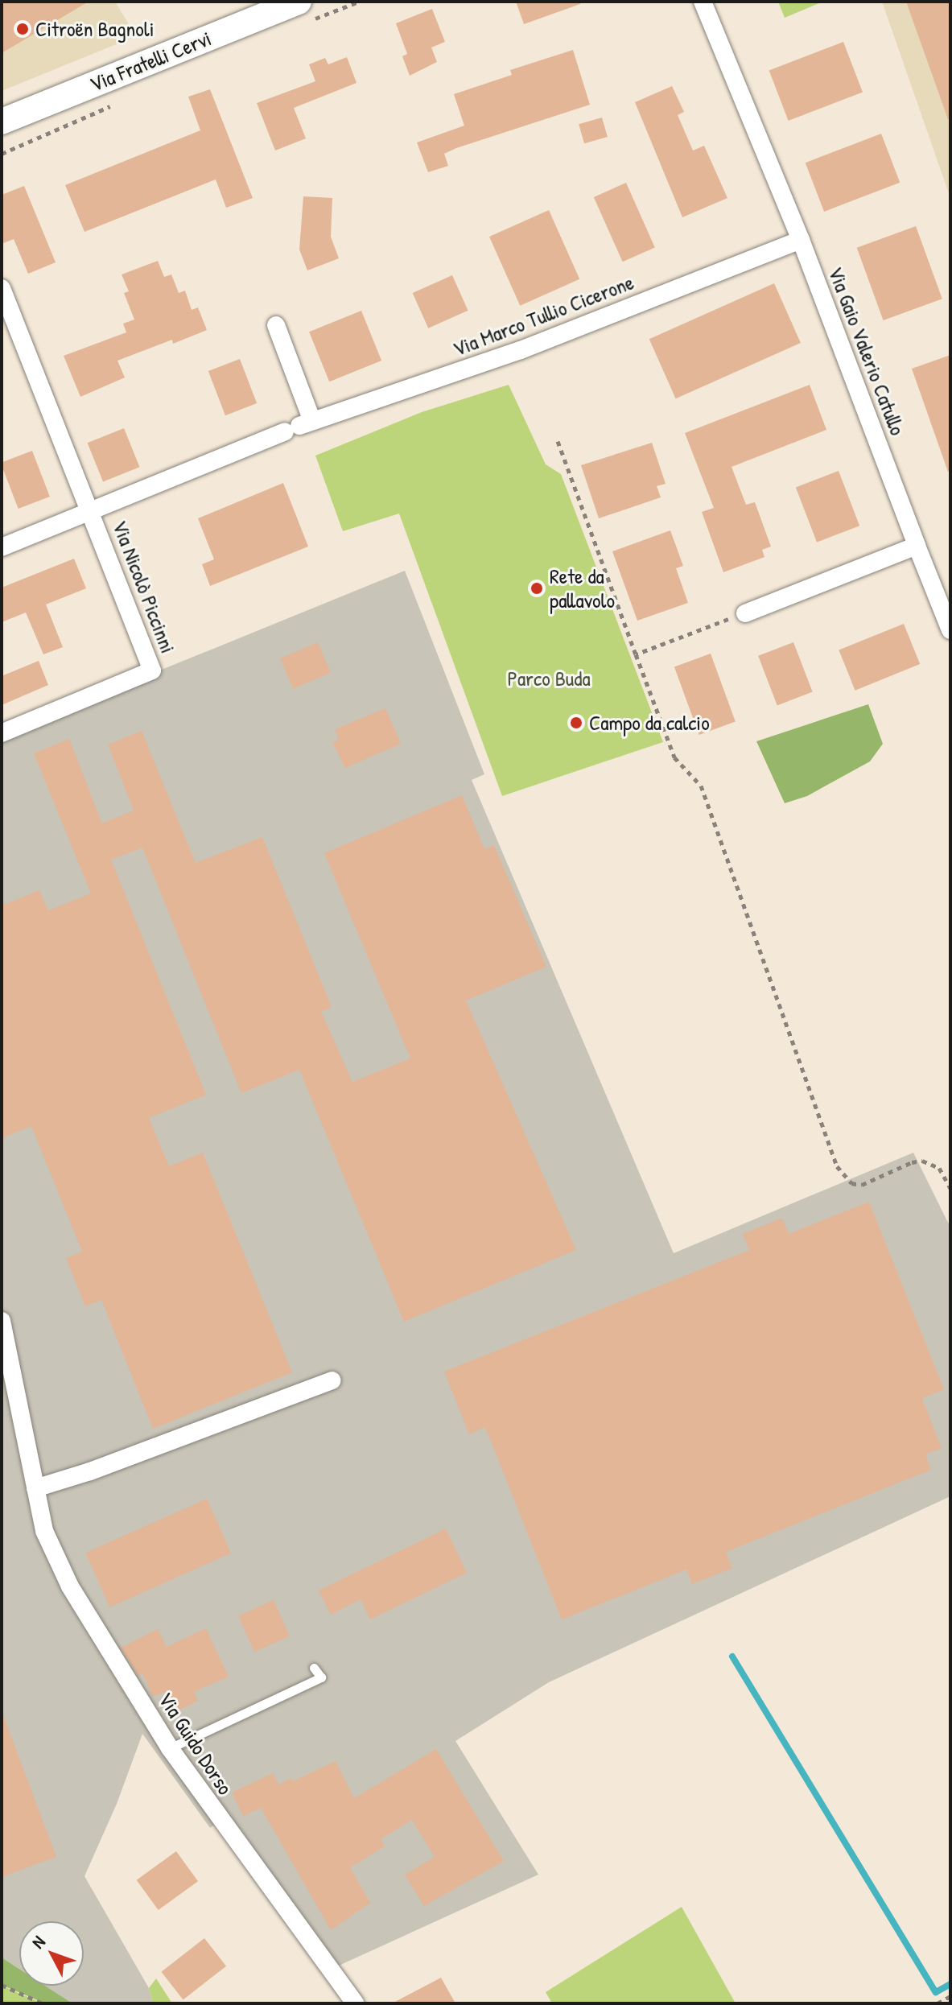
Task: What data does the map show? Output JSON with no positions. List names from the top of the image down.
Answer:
{
  "streets": {
    "main road": ["Via Fratelli Cervi"],
    "street": [
      "Via Marco Tullio Cicerone",
      "Via Gaio Valerio Catullo",
      "Via Nicolò Piccinni",
      "Via Guido Dorso"
    ]
  },
  "crossings": [
    ["Via Marco Tullio Cicerone", "Via Gaio Valerio Catullo"],
    ["Via Marco Tullio Cicerone", "Via Nicolò Piccinni"]
  ],
  "parks": ["Parco Buda"],
  "places": ["Citroën Bagnoli", "Rete da pallavolo", "Campo da calcio"],
  "north": "top left"
}
